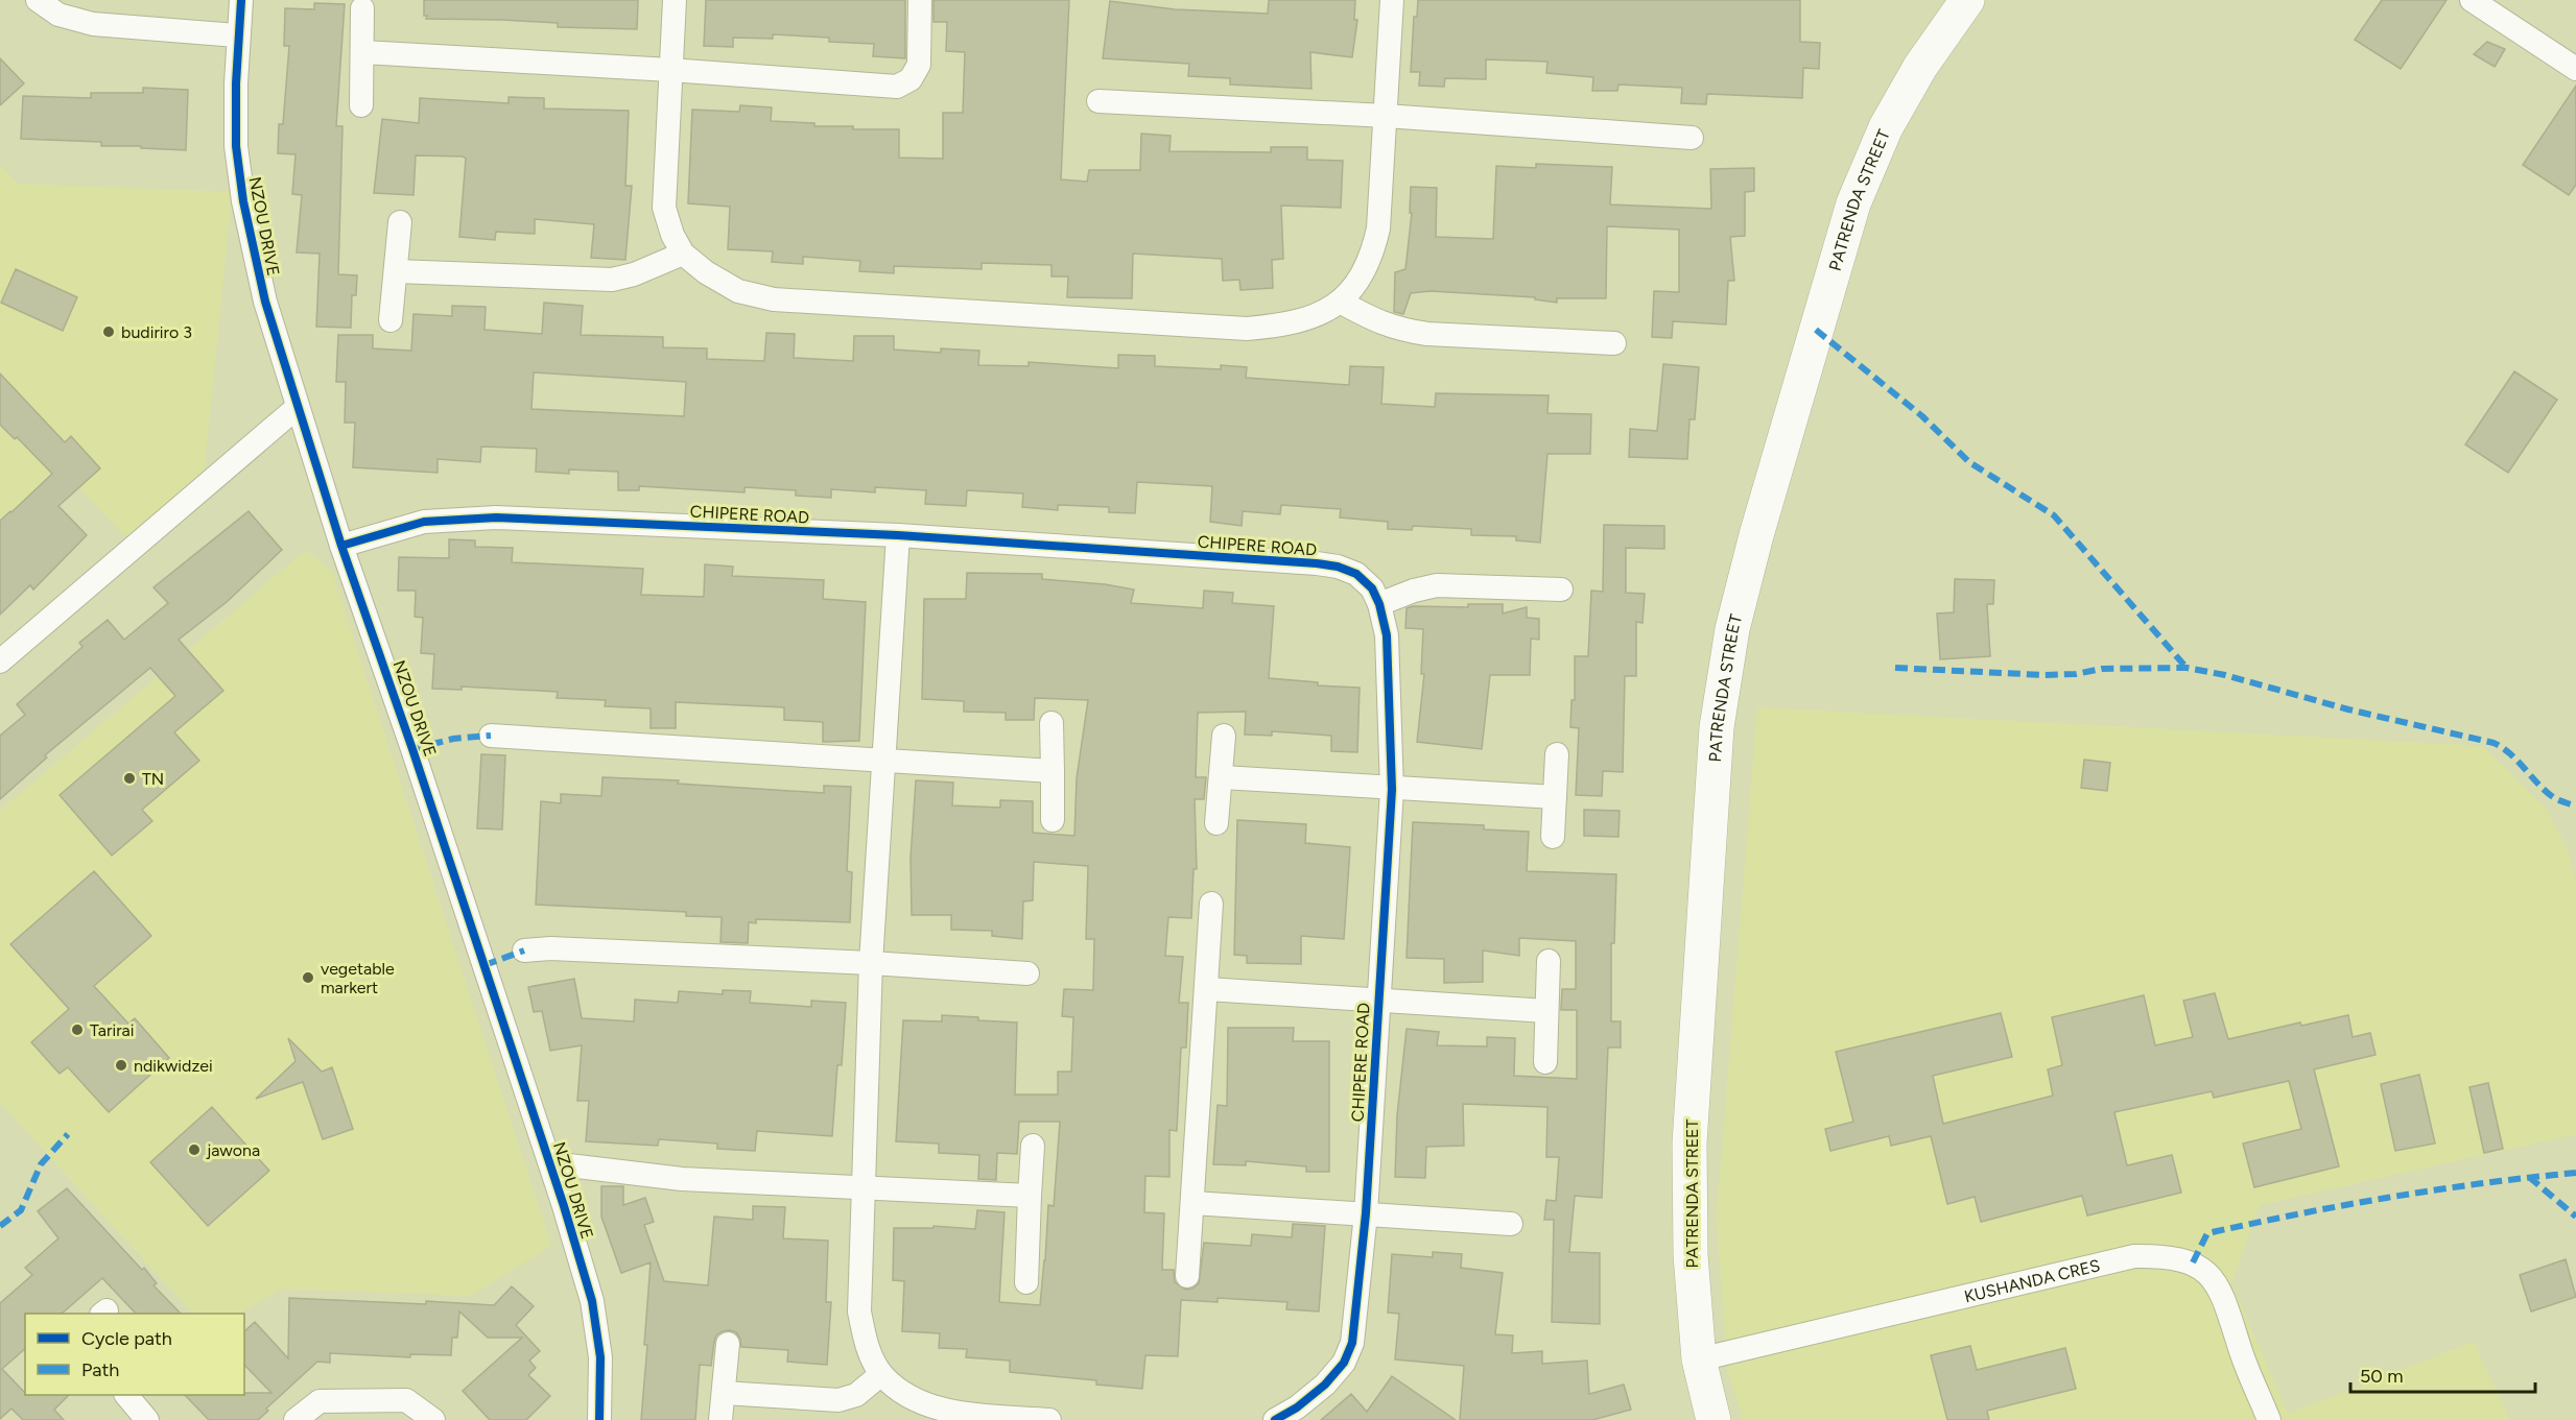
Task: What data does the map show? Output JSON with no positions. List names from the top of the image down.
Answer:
{
  "streets": {
    "street": [
      "PATRENDA STREET",
      "NZOU DRIVE",
      "CHIPERE ROAD",
      "KUSHANDA CRES"
    ]
  },
  "crossings": [
    ["PATRENDA STREET", "KUSHANDA CRES"],
    ["NZOU DRIVE", "CHIPERE ROAD"]
  ],
  "places": [
    "budiriro 3",
    "TN",
    "vegetable markert",
    "Tarirai",
    "ndikwidzei",
    "jawona"
  ],
  "legend": ["Cycle path", "Path"],
  "scale_bar": "50 m"
}
